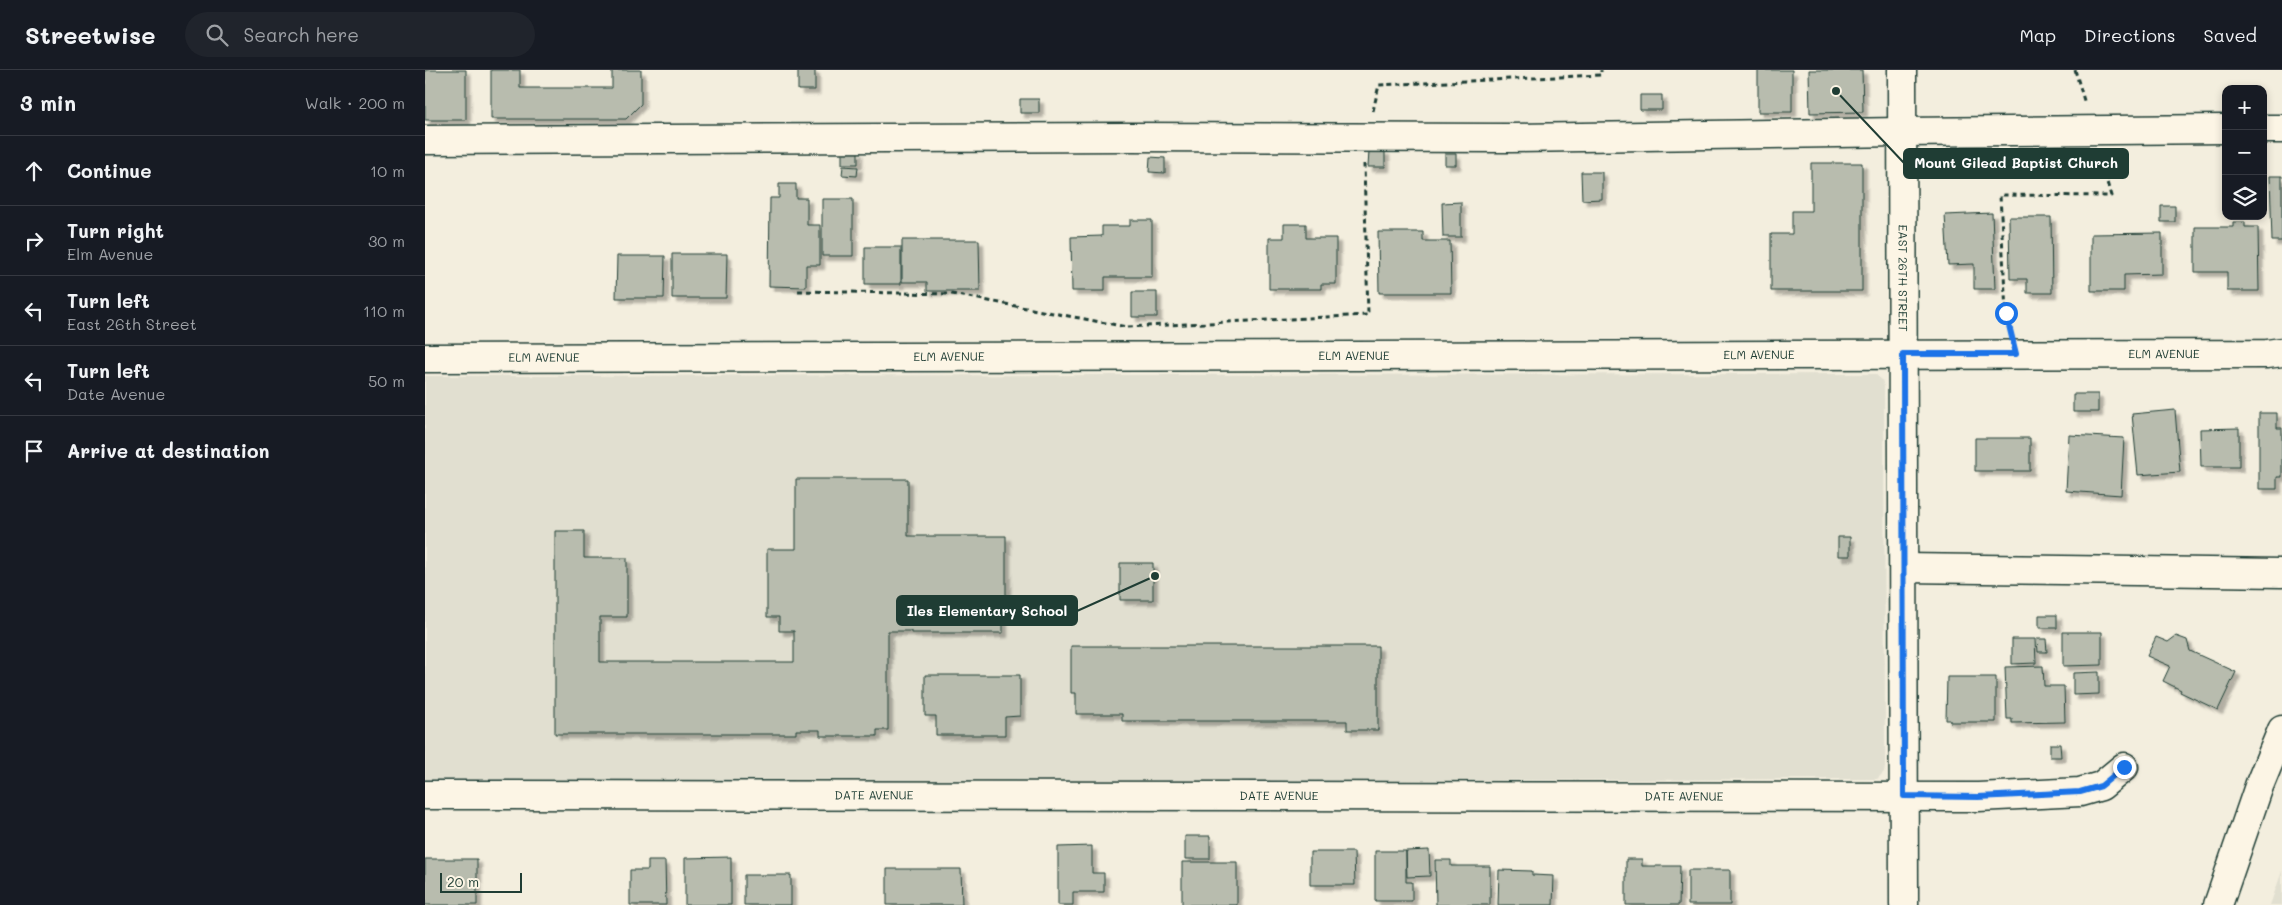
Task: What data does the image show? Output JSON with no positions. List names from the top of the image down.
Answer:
{
  "streets": {
    "street": ["EAST 26TH STREET", "ELM AVENUE", "DATE AVENUE"]
  },
  "crossings": [
    ["EAST 26TH STREET", "ELM AVENUE"],
    ["EAST 26TH STREET", "DATE AVENUE"]
  ],
  "places": ["Mount Gilead Baptist Church", "Iles Elementary School"],
  "scale_bar": "20 m",
  "page": {
    "header": "Streetwise",
    "search": "Search here",
    "nav": ["Map", "Directions", "Saved"],
    "heading": ["3 min", "Walk · 200 m"],
    "map_buttons": ["+", "−"],
    "list": [
      ["Continue", "10 m"],
      ["Turn right", "Elm Avenue", "30 m"],
      ["Turn left", "East 26th Street", "110 m"],
      ["Turn left", "Date Avenue", "50 m"],
      "Arrive at destination"
    ],
    "scale": "20 m"
  }
}
